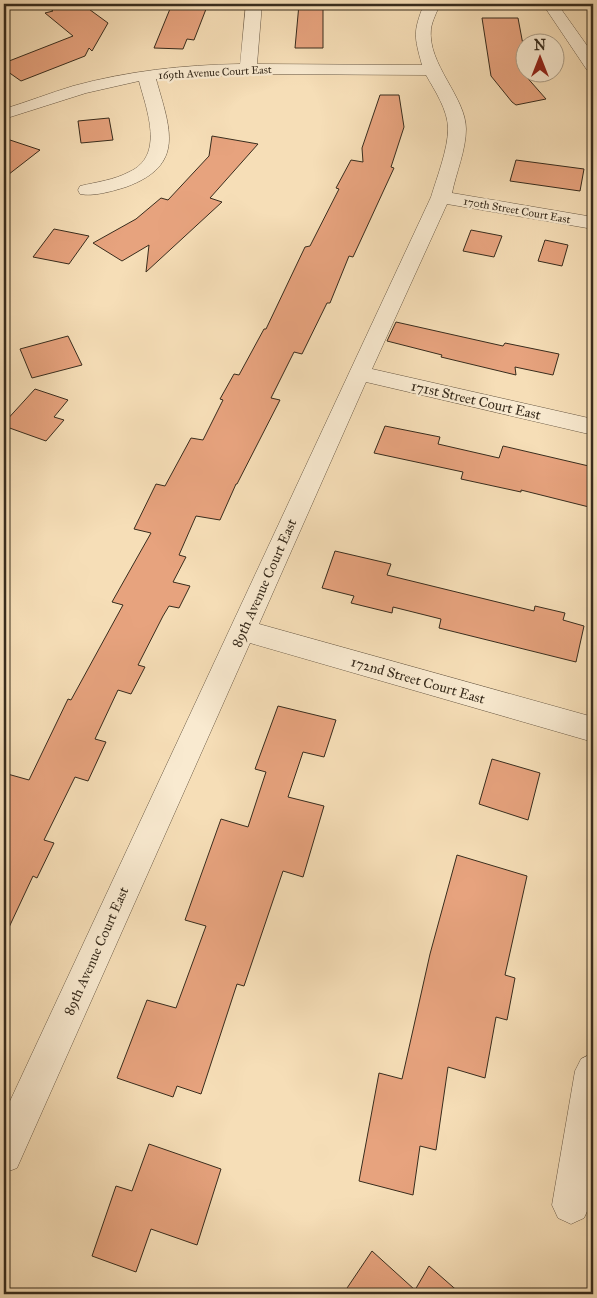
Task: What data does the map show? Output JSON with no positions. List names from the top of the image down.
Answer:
{
  "streets": {
    "street": [
      "169th Avenue Court East",
      "170th Street Court East",
      "171st Street Court East",
      "89th Avenue Court East",
      "172nd Street Court East"
    ]
  },
  "crossings": [
    ["169th Avenue Court East", "89th Avenue Court East"],
    ["170th Street Court East", "89th Avenue Court East"],
    ["171st Street Court East", "89th Avenue Court East"],
    ["89th Avenue Court East", "172nd Street Court East"]
  ],
  "north": "top"
}
